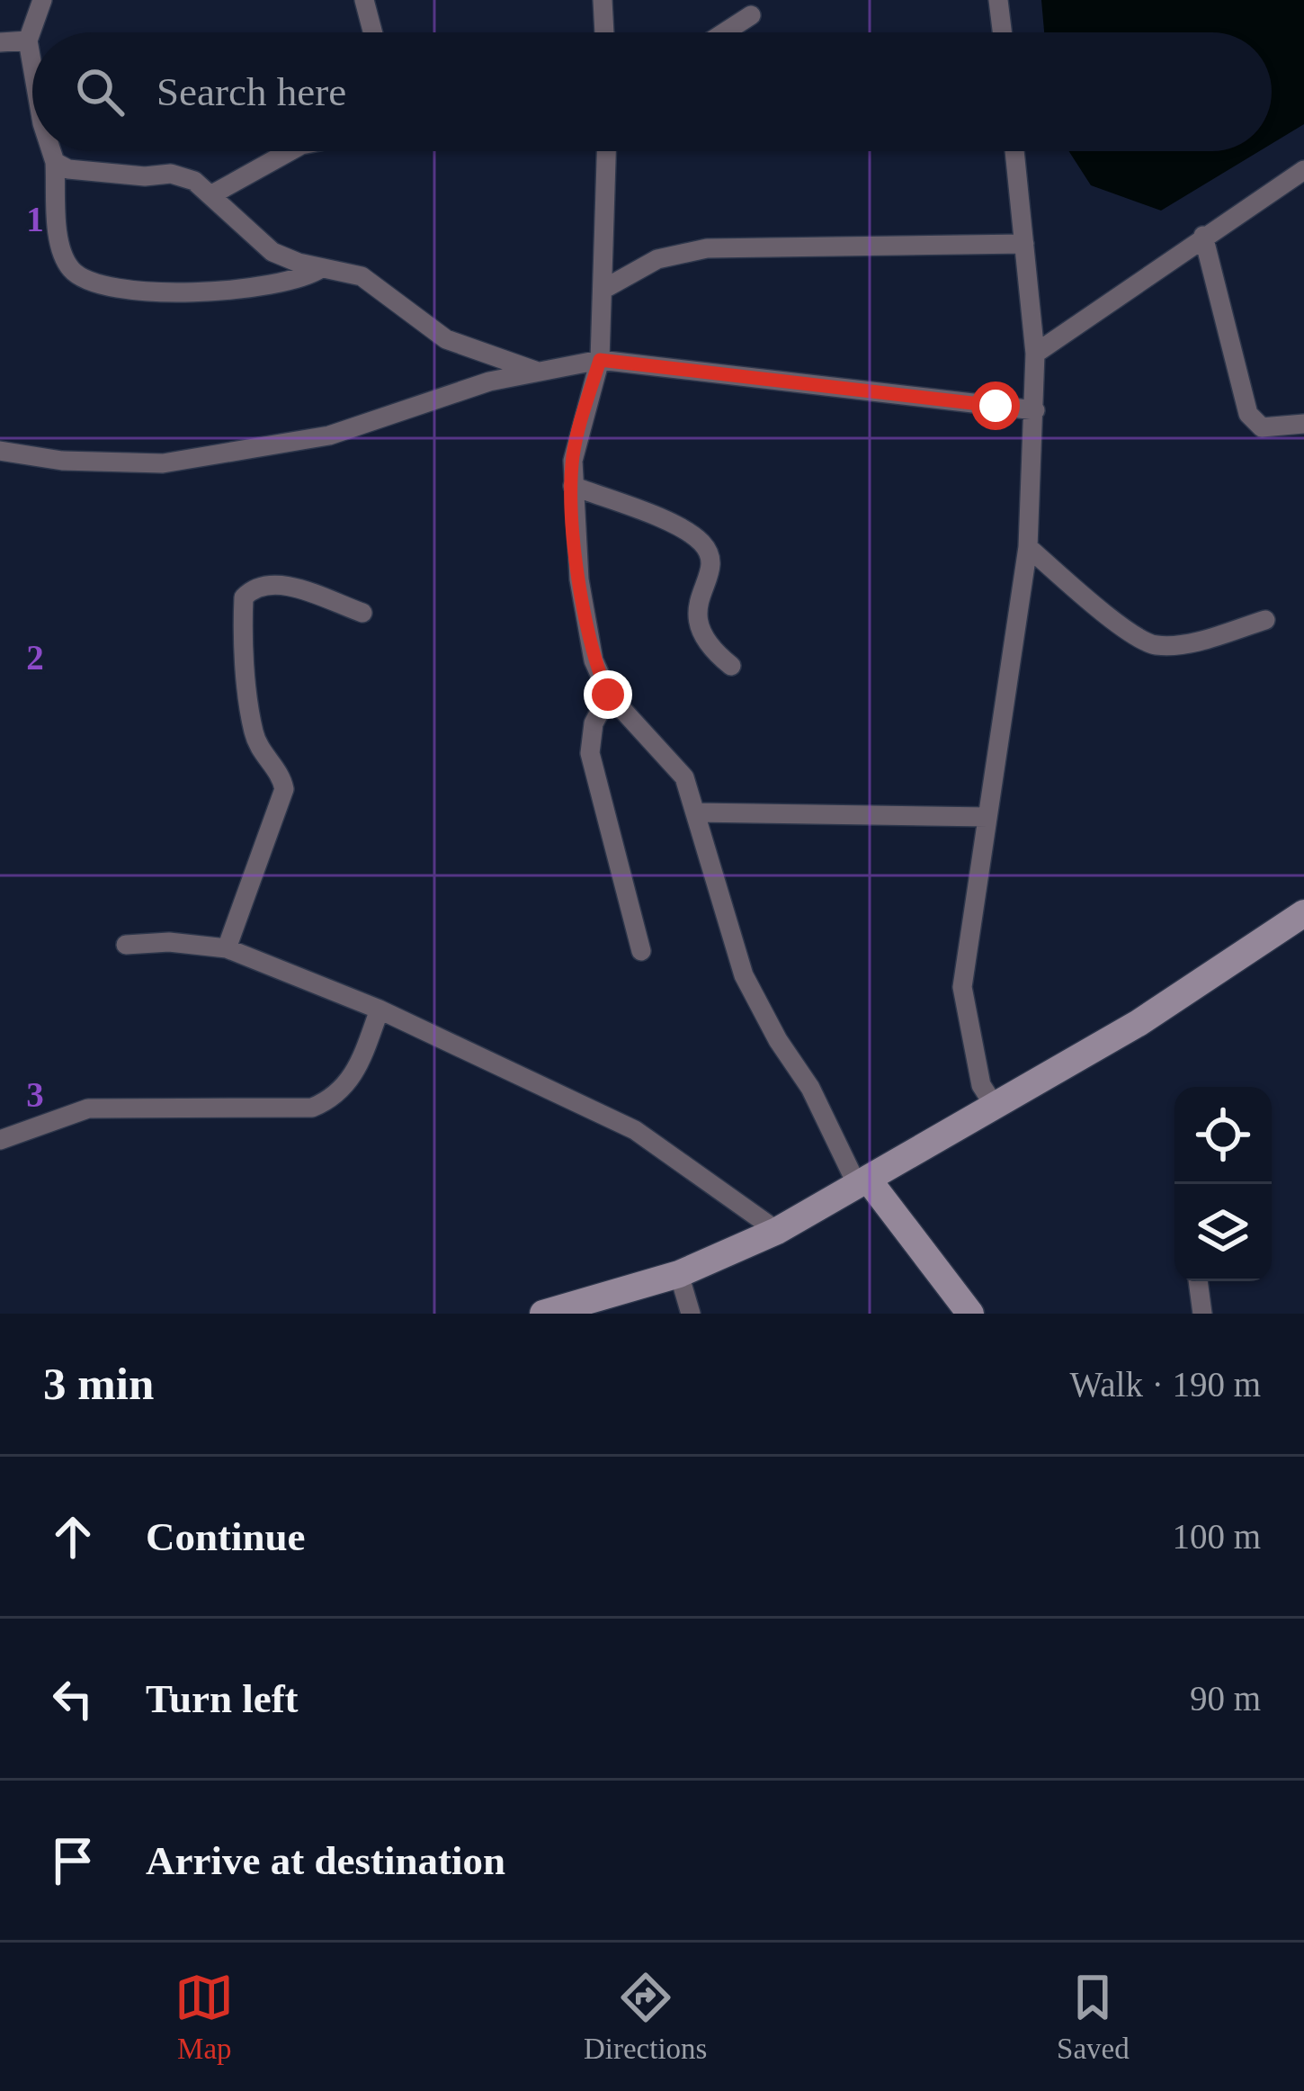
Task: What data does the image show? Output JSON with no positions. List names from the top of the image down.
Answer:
{
  "page": {
    "search": "Search here",
    "heading": ["3 min", "Walk · 190 m"],
    "list": [
      ["Continue", "100 m"],
      ["Turn left", "90 m"],
      "Arrive at destination"
    ],
    "nav": ["Map", "Directions", "Saved"]
  },
  "grid": {
    "rows": ["1", "2", "3"]
  }
}
